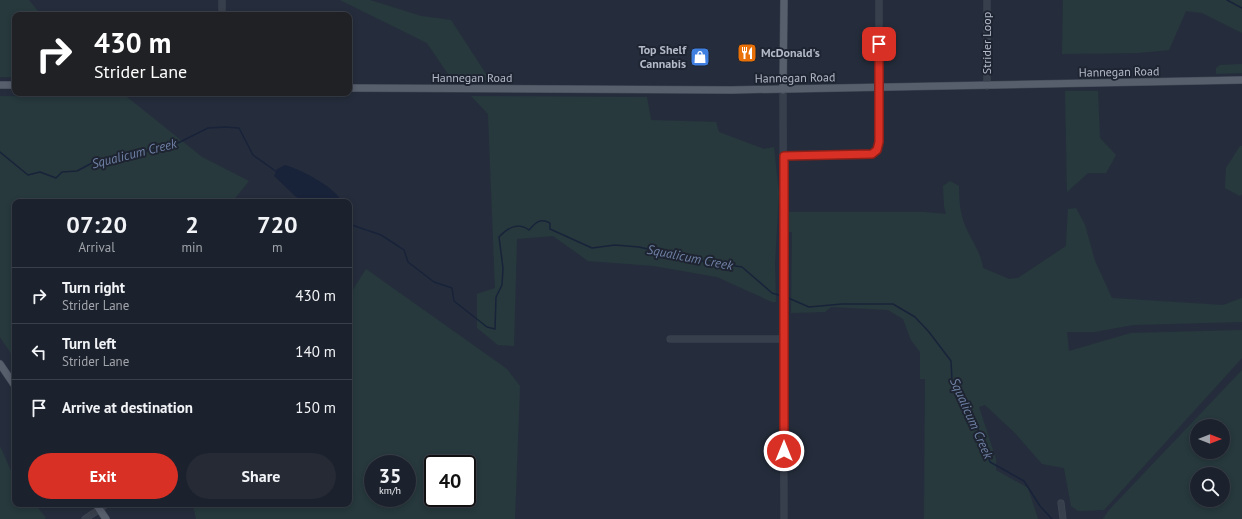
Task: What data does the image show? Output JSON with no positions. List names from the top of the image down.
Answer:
{
  "streets": {
    "main road": ["Hannegan Road"],
    "street": ["Strider Loop"]
  },
  "crossings": [
    ["Strider Loop", "Hannegan Road"]
  ],
  "water": ["Squalicum Creek"],
  "places": {
    "restaurant": ["McDonald's"],
    "shop": ["Top Shelf Cannabis"]
  },
  "north": "right",
  "page": {
    "turn": ["430 m", "Strider Lane"],
    "eta": [
      "07:20",
      "Arrival",
      "2",
      "min",
      "720",
      "m"
    ],
    "list": [
      {
        "name": "Turn right",
        "note": "Strider Lane",
        "value": "430 m"
      },
      {
        "name": "Turn left",
        "note": "Strider Lane",
        "value": "140 m"
      },
      {
        "name": "Arrive at destination",
        "value": "150 m"
      }
    ],
    "buttons": ["Exit", "Share"],
    "speed": "35 km/h",
    "limit": "40"
  }
}
